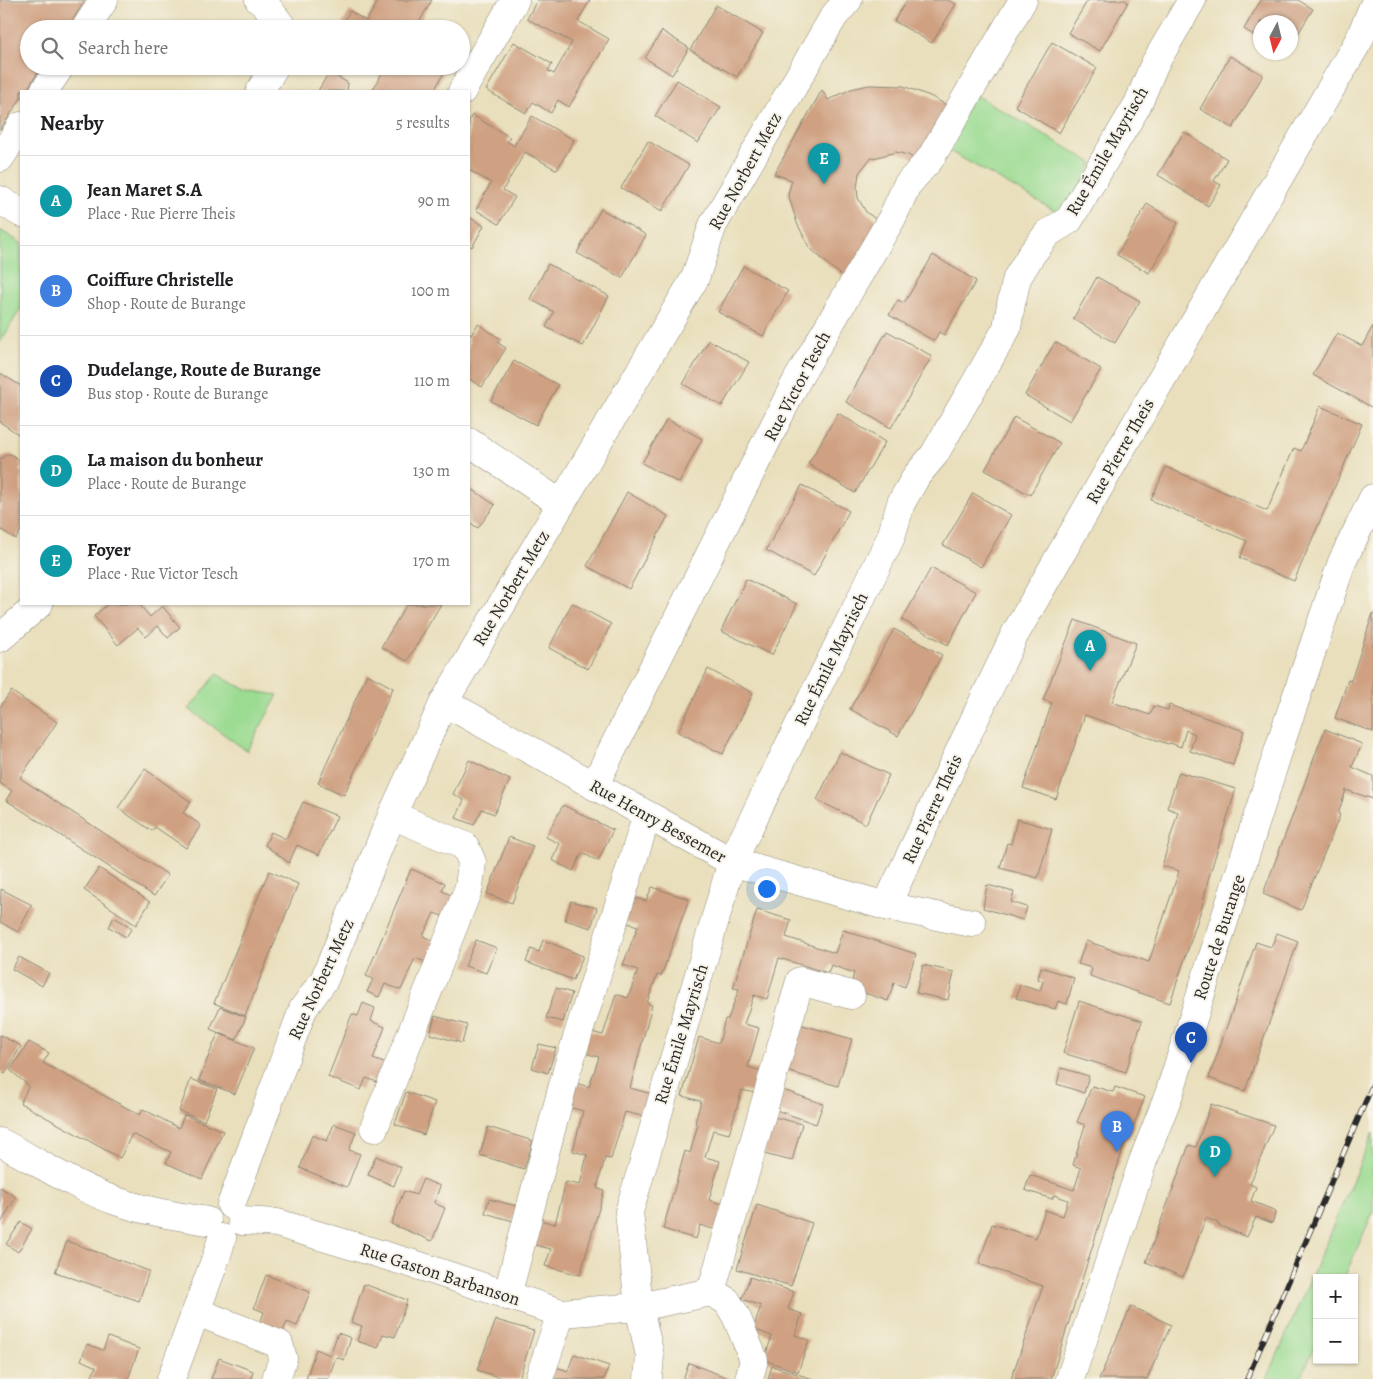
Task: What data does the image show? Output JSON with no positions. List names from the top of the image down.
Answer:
{
  "streets": {
    "street": [
      "Rue Émile Mayrisch",
      "Rue Norbert Metz",
      "Rue Victor Tesch",
      "Rue Pierre Theis",
      "Rue Henry Bessemer",
      "Route de Burange",
      "Rue Gaston Barbanson"
    ]
  },
  "crossings": [
    ["Rue Émile Mayrisch", "Rue Henry Bessemer"],
    ["Rue Émile Mayrisch", "Rue Gaston Barbanson"],
    ["Rue Norbert Metz", "Rue Henry Bessemer"],
    ["Rue Norbert Metz", "Rue Gaston Barbanson"],
    ["Rue Victor Tesch", "Rue Henry Bessemer"],
    ["Rue Pierre Theis", "Rue Henry Bessemer"]
  ],
  "north": "bottom",
  "page": {
    "search": "Search here",
    "heading": ["Nearby", "5 results"],
    "pins": [
      "E",
      "A",
      "C",
      "B",
      "D"
    ],
    "list": [
      {
        "mark": "A",
        "name": "Jean Maret S.A",
        "note": "Place · Rue Pierre Theis",
        "value": "90 m"
      },
      {
        "mark": "B",
        "name": "Coiffure Christelle",
        "note": "Shop · Route de Burange",
        "value": "100 m"
      },
      {
        "mark": "C",
        "name": "Dudelange, Route de Burange",
        "note": "Bus stop · Route de Burange",
        "value": "110 m"
      },
      {
        "mark": "D",
        "name": "La maison du bonheur",
        "note": "Place · Route de Burange",
        "value": "130 m"
      },
      {
        "mark": "E",
        "name": "Foyer",
        "note": "Place · Rue Victor Tesch",
        "value": "170 m"
      }
    ],
    "map_buttons": ["+", "−"]
  }
}
